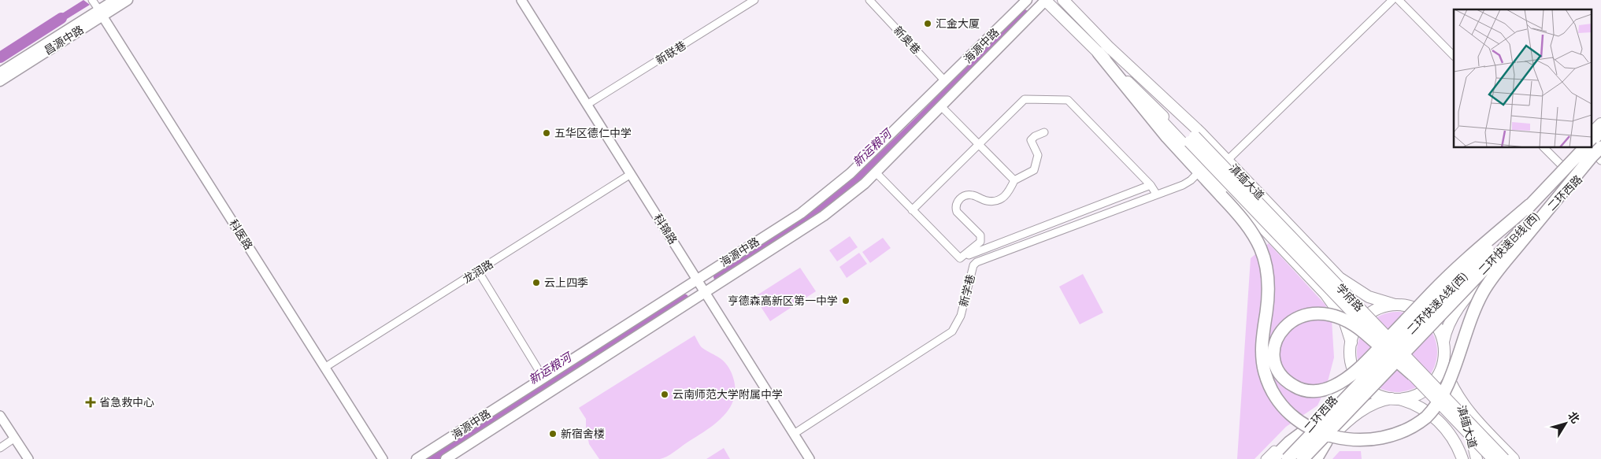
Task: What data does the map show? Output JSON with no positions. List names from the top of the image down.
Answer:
{
  "streets": {
    "highway": ["二环快速B线(西)", "二环快速A线(西)"],
    "main road": [
      "昌源中路",
      "海源中路",
      "滇缅大道",
      "二环西路",
      "学府路"
    ],
    "street": [
      "新奥巷",
      "新联巷",
      "科锦路",
      "科医路",
      "龙润路",
      "新学巷"
    ]
  },
  "crossings": [
    ["昌源中路", "科医路"],
    ["新奥巷", "海源中路"],
    ["海源中路", "滇缅大道"],
    ["海源中路", "科锦路"],
    ["新联巷", "科锦路"],
    ["滇缅大道", "二环西路"],
    ["滇缅大道", "新学巷"],
    ["滇缅大道", "学府路"],
    ["二环西路", "二环快速B线(西)"],
    ["二环西路", "二环快速A线(西)"],
    ["科锦路", "龙润路"],
    ["科锦路", "新学巷"],
    ["科医路", "龙润路"],
    ["二环快速B线(西)", "二环快速A线(西)"]
  ],
  "water": ["新运粮河"],
  "places": {
    "other": [
      "汇金大厦",
      "五华区德仁中学",
      "云上四季",
      "亨德森高新区第一中学",
      "云南师范大学附属中学",
      "新宿舍楼"
    ],
    "health": ["省急救中心"]
  },
  "north": "top right"
}
